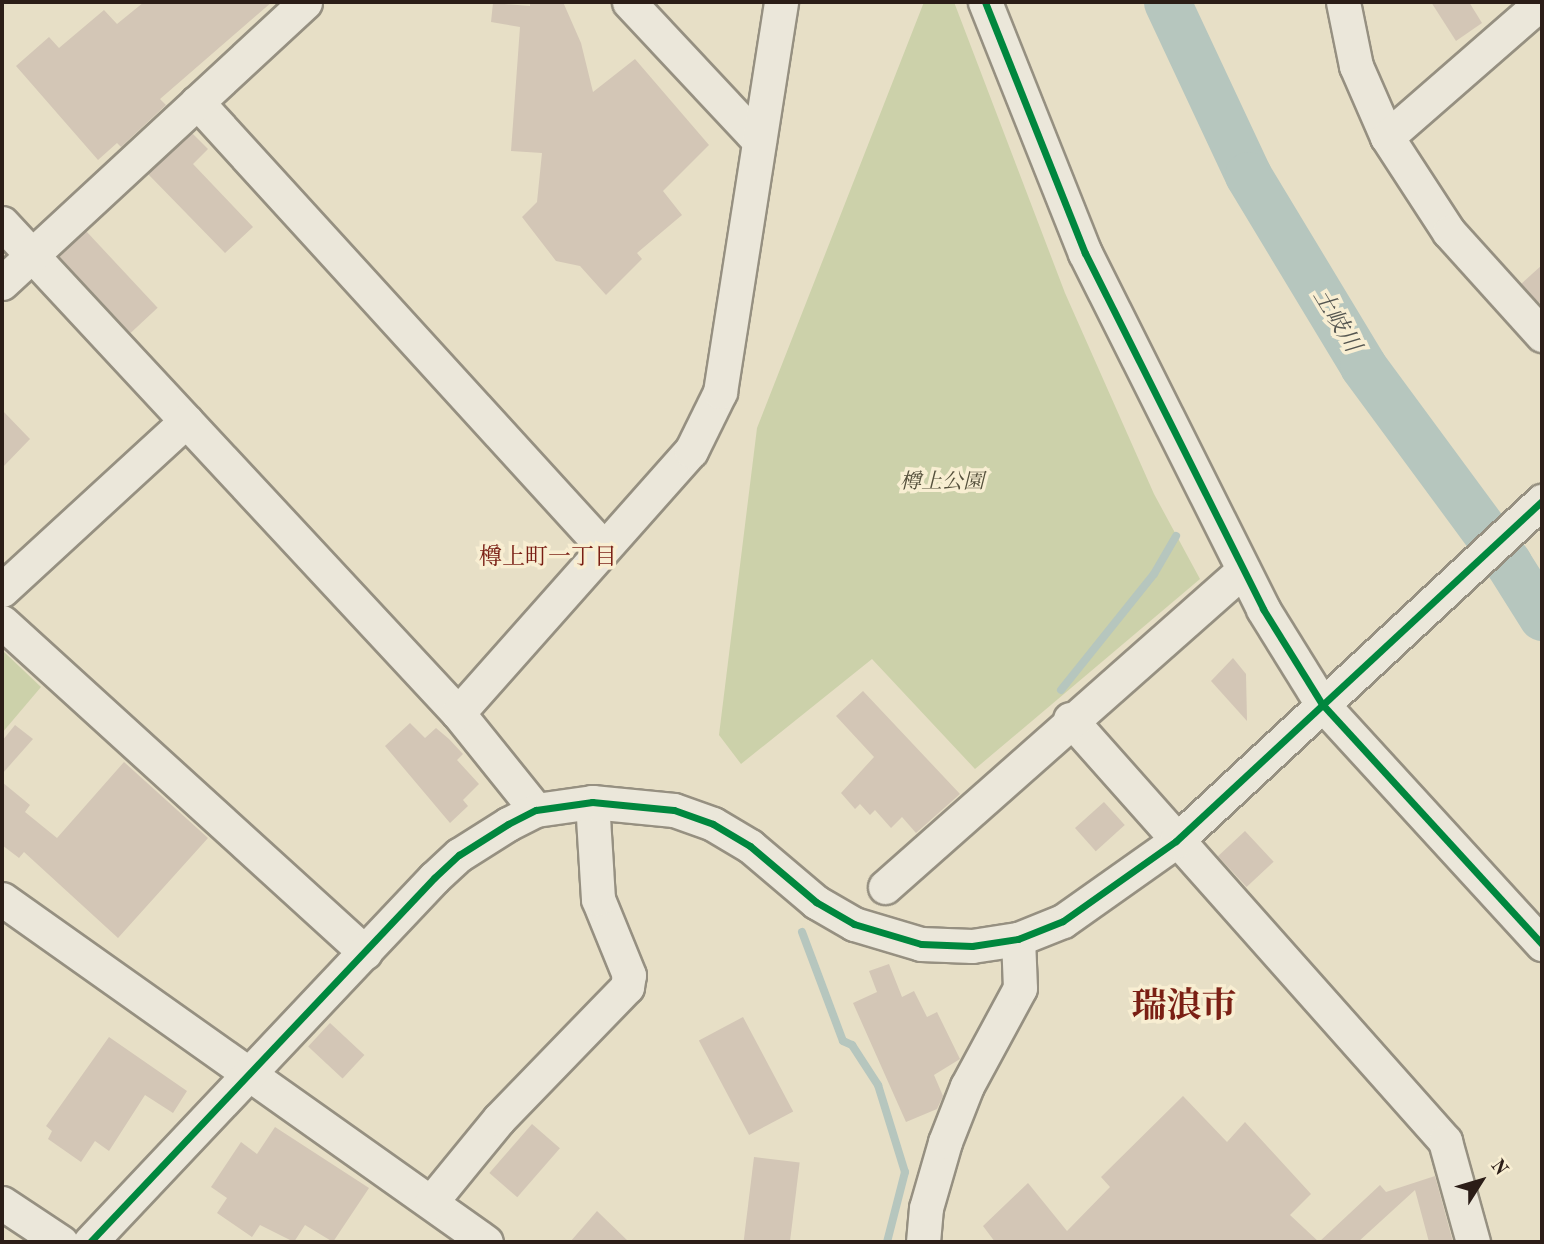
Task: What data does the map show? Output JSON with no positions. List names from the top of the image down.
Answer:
{
  "districts": ["樽上町一丁目", "瑞浪市"],
  "water": ["土岐川"],
  "parks": ["樽上公園"],
  "north": "top right"
}
